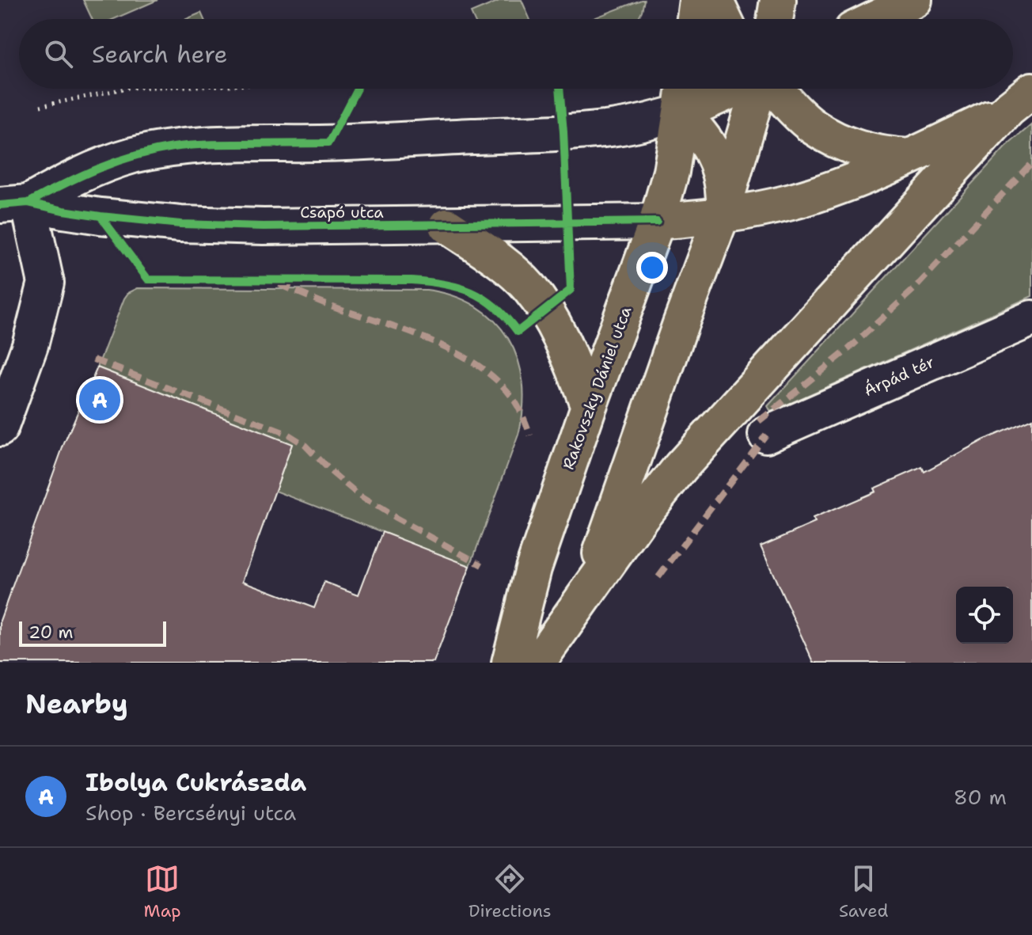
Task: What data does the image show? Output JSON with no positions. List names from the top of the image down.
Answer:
{
  "streets": {
    "main road": ["Rakovszky Dániel utca"],
    "street": ["Csapó utca", "Árpád tér"]
  },
  "crossings": [
    ["Csapó utca", "Rakovszky Dániel utca"]
  ],
  "scale_bar": "20 m",
  "page": {
    "search": "Search here",
    "pins": "A",
    "scale": "20 m",
    "heading": "Nearby",
    "list": [
      {
        "mark": "A",
        "name": "Ibolya Cukrászda",
        "note": "Shop · Bercsényi utca",
        "value": "80 m"
      }
    ],
    "nav": ["Map", "Directions", "Saved"]
  }
}
